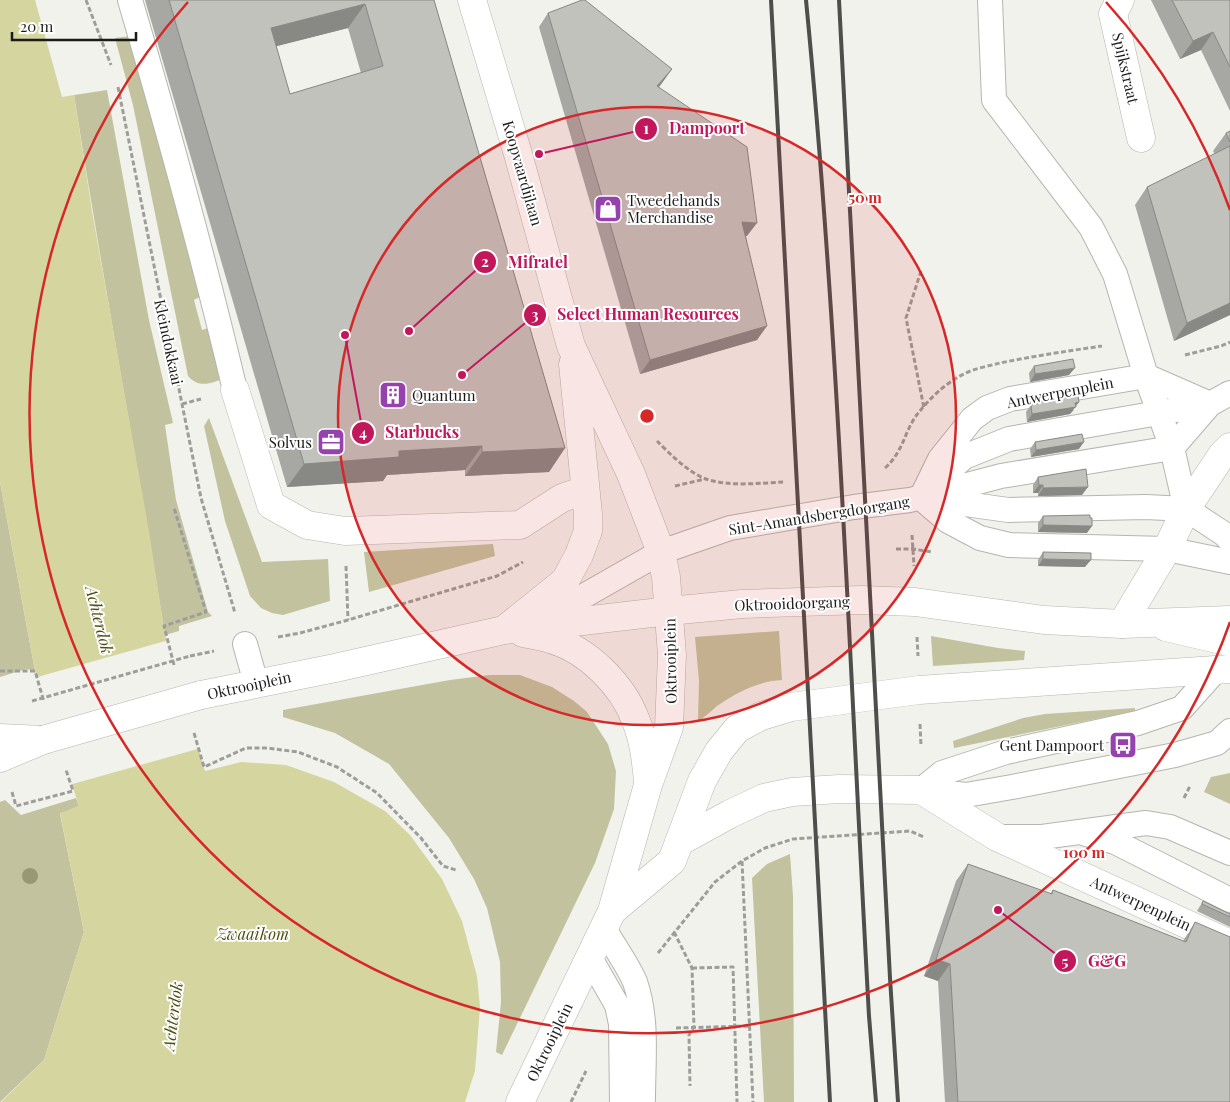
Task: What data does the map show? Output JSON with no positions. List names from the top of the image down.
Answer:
{
  "streets": {
    "main road": [
      "Spijkstraat",
      "Koopvaardijlaan",
      "Antwerpenplein",
      "Oktrooidoorgang",
      "Oktrooiplein"
    ],
    "lane": ["Sint-Amandsbergdoorgang"],
    "path": ["Kleindokkaai"]
  },
  "crossings": [
    ["Koopvaardijlaan", "Sint-Amandsbergdoorgang"],
    ["Koopvaardijlaan", "Oktrooidoorgang"],
    ["Koopvaardijlaan", "Oktrooiplein"],
    ["Antwerpenplein", "Sint-Amandsbergdoorgang"],
    ["Sint-Amandsbergdoorgang", "Oktrooiplein"],
    ["Oktrooidoorgang", "Oktrooiplein"]
  ],
  "water": ["Achterdok", "Zwaaikom"],
  "places": {
    "other": [
      "Dampoort",
      "Mifratel",
      "Starbucks",
      "Select Human Resources",
      "G&G"
    ],
    "shop": ["Tweedehands Merchandise"],
    "building": ["Quantum"],
    "office": ["Solvus"],
    "bus stop": ["Gent Dampoort"]
  },
  "scale_bar": "20 m",
  "rings": ["50 m", "100 m"]
}
